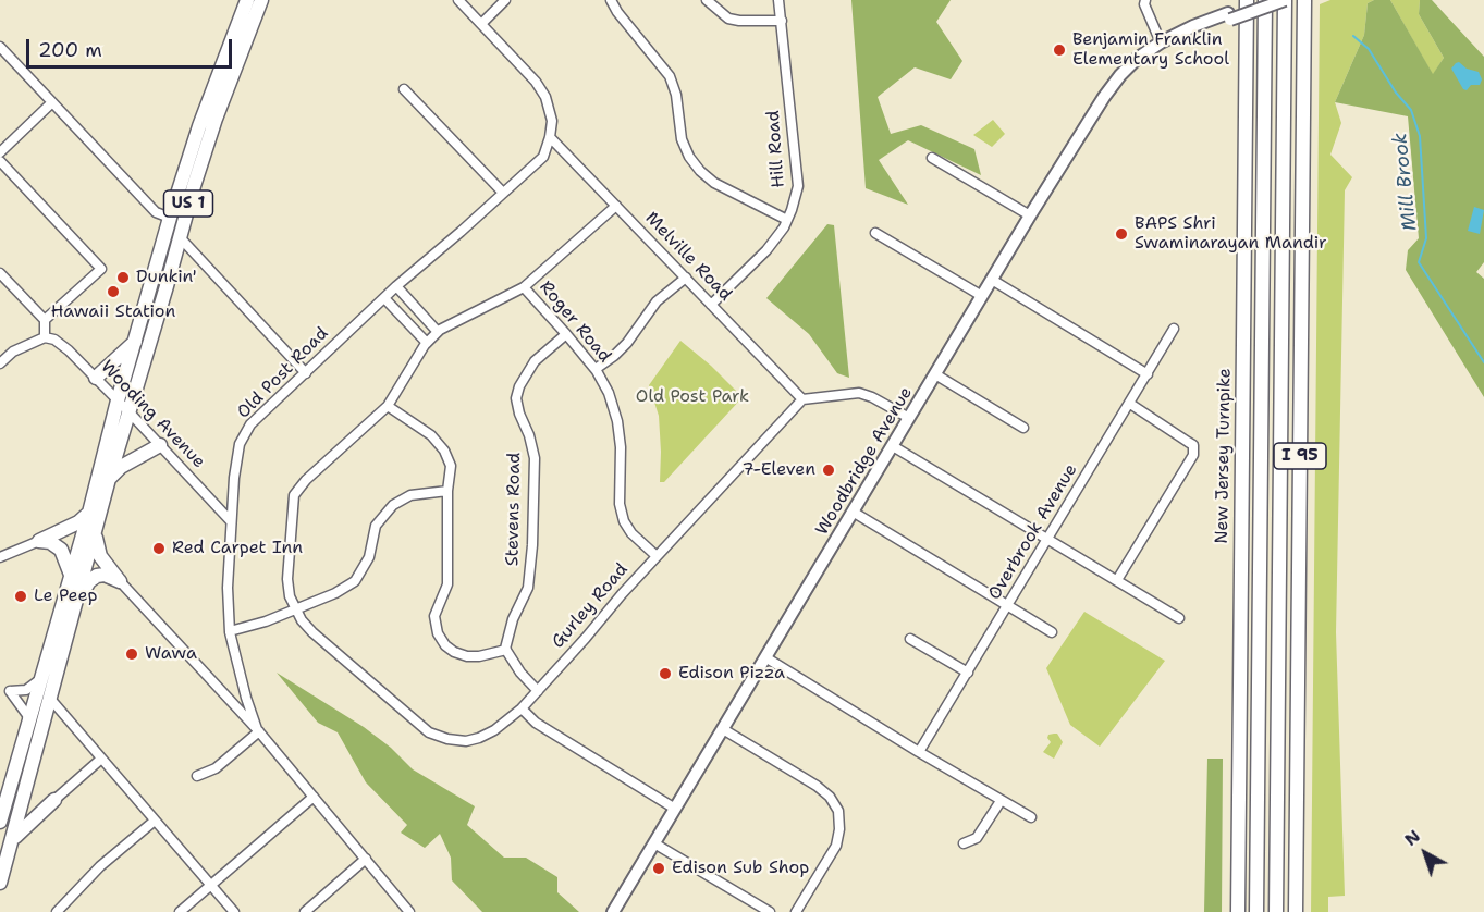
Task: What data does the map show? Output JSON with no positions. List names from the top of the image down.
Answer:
{
  "streets": {
    "highway": ["US 1", "New Jersey Turnpike", "I 95"],
    "main road": ["Woodbridge Avenue"],
    "street": [
      "Hill Road",
      "Melville Road",
      "Roger Road",
      "Old Post Road",
      "Wooding Avenue",
      "Stevens Road",
      "Overbrook Avenue",
      "Gurley Road"
    ]
  },
  "crossings": [
    ["Hill Road", "Melville Road"],
    ["US 1", "Wooding Avenue"],
    ["Melville Road", "Old Post Road"],
    ["Melville Road", "Gurley Road"],
    ["Roger Road", "Stevens Road"],
    ["Roger Road", "Gurley Road"],
    ["Old Post Road", "Wooding Avenue"],
    ["New Jersey Turnpike", "Woodbridge Avenue"],
    ["I 95", "Woodbridge Avenue"]
  ],
  "water": ["Mill Brook"],
  "parks": ["Old Post Park"],
  "places": [
    "Benjamin Franklin Elementary School",
    "BAPS Shri Swaminarayan Mandir",
    "Dunkin'",
    "Hawaii Station",
    "7-Eleven",
    "Red Carpet Inn",
    "Le Peep",
    "Wawa",
    "Edison Pizza",
    "Edison Sub Shop"
  ],
  "scale_bar": "200 m",
  "north": "top left"
}
